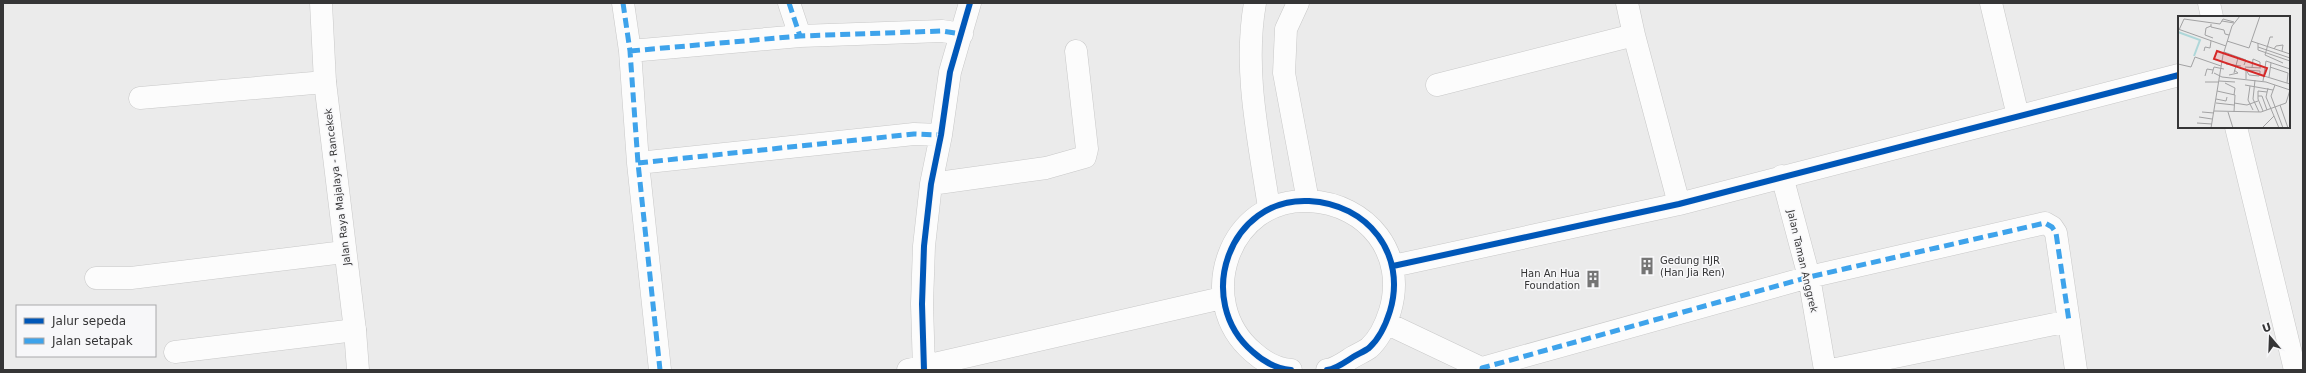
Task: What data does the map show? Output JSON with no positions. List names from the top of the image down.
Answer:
{
  "streets": {
    "street": ["Jalan Raya Majalaya - Rancekek", "Jalan Taman Anggrek"]
  },
  "places": {
    "building": ["Gedung HJR (Han Jia Ren)", "Han An Hua Foundation"]
  },
  "legend": ["Jalur sepeda", "Jalan setapak"],
  "north": "top"
}
